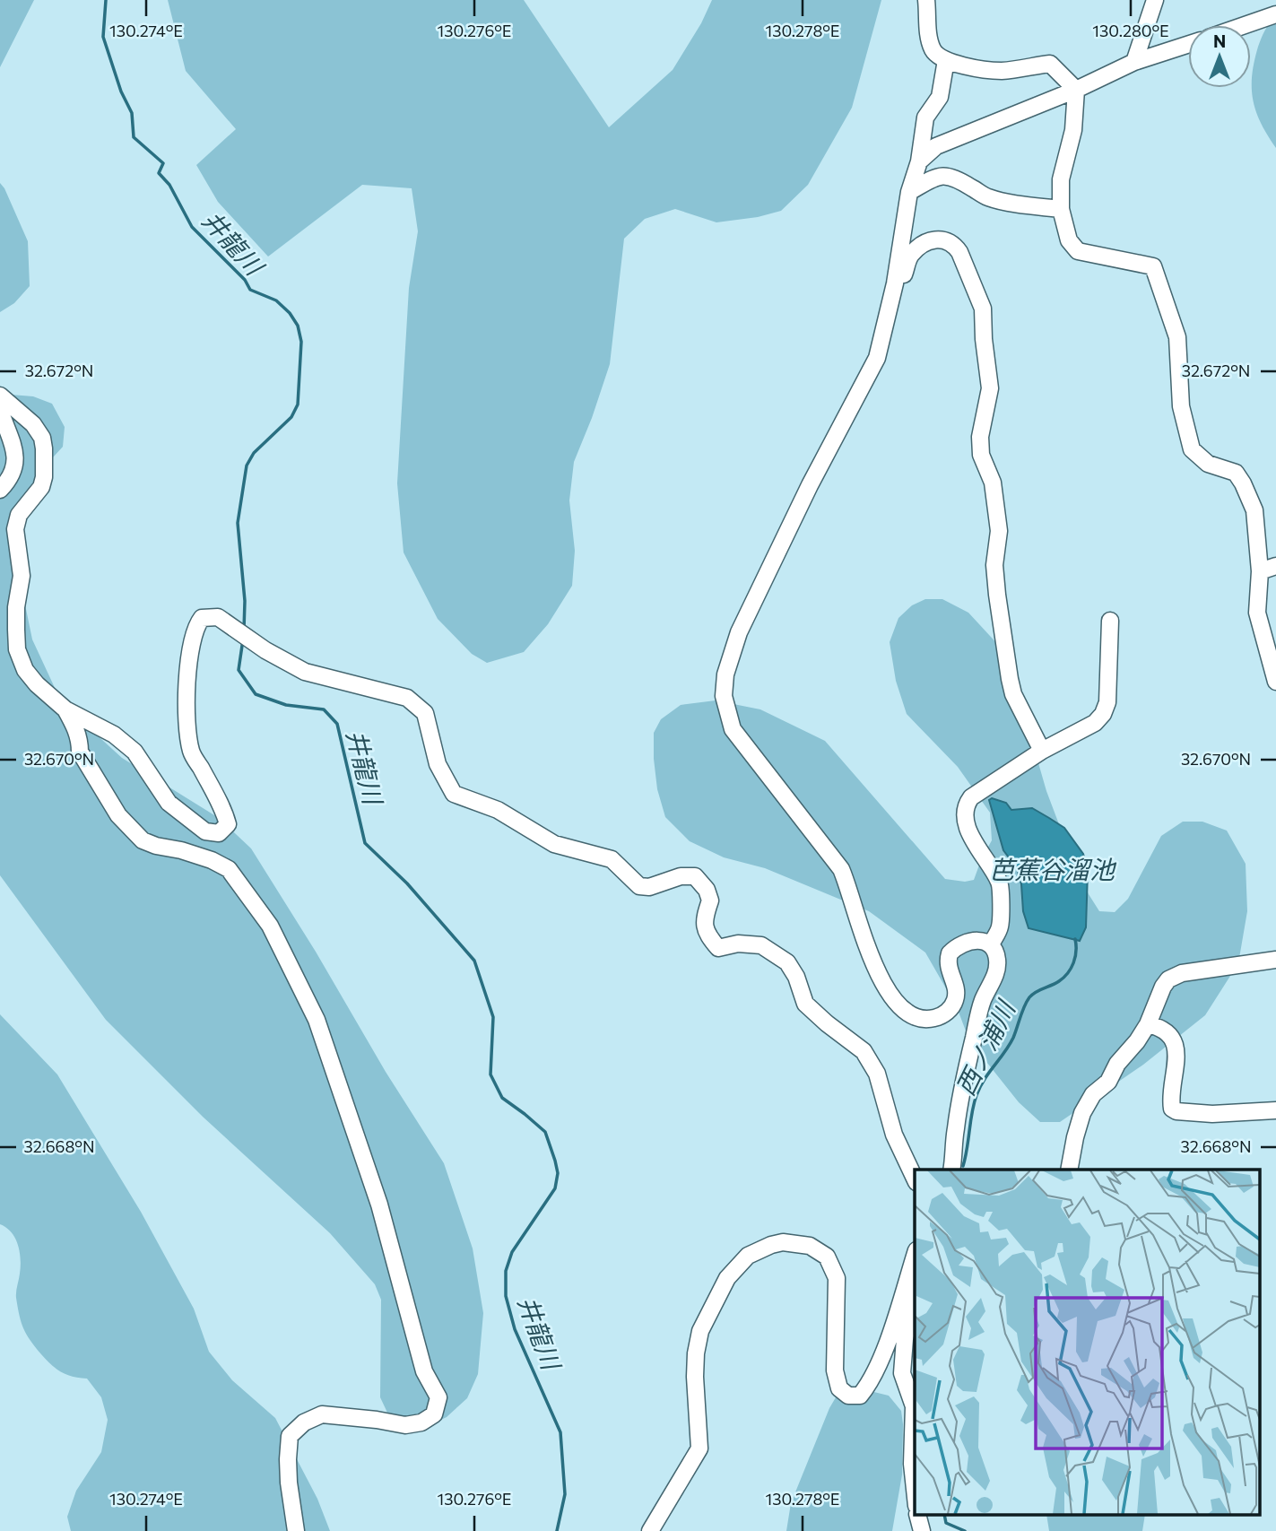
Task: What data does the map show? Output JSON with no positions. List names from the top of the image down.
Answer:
{
  "water": ["井龍川", "芭蕉谷溜池", "西ノ浦川"],
  "north": "top",
  "coordinates": [
    "130.274°E",
    "130.276°E",
    "130.278°E",
    "130.280°E",
    "32.672°N",
    "32.670°N",
    "32.668°N"
  ]
}
